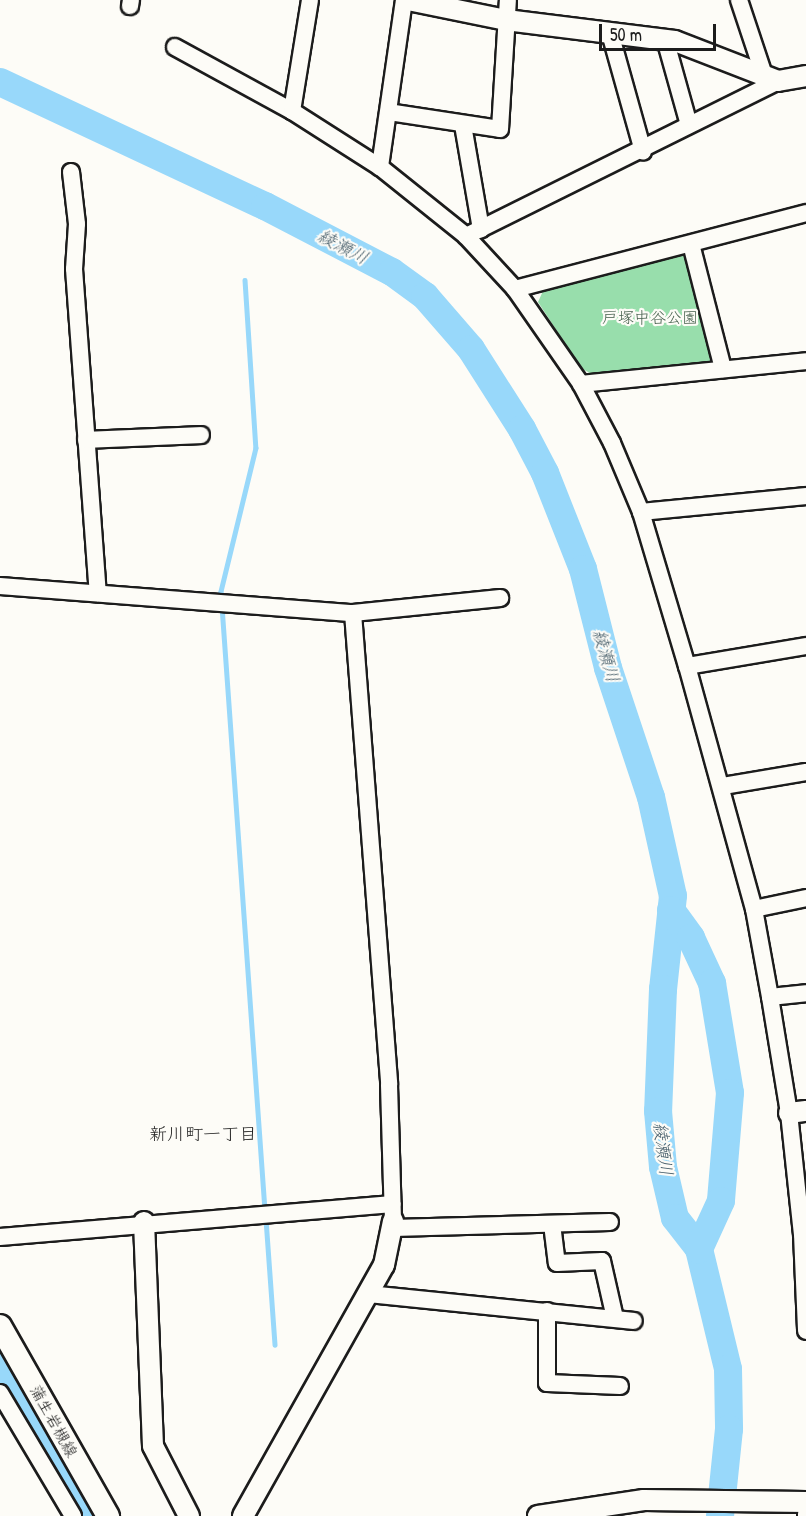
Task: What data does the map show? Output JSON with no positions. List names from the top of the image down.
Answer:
{
  "streets": {
    "main road": ["蒲生岩槻線"]
  },
  "districts": ["新川町一丁目"],
  "water": ["綾瀬川"],
  "parks": ["戸塚中谷公園"],
  "scale_bar": "50 m"
}
